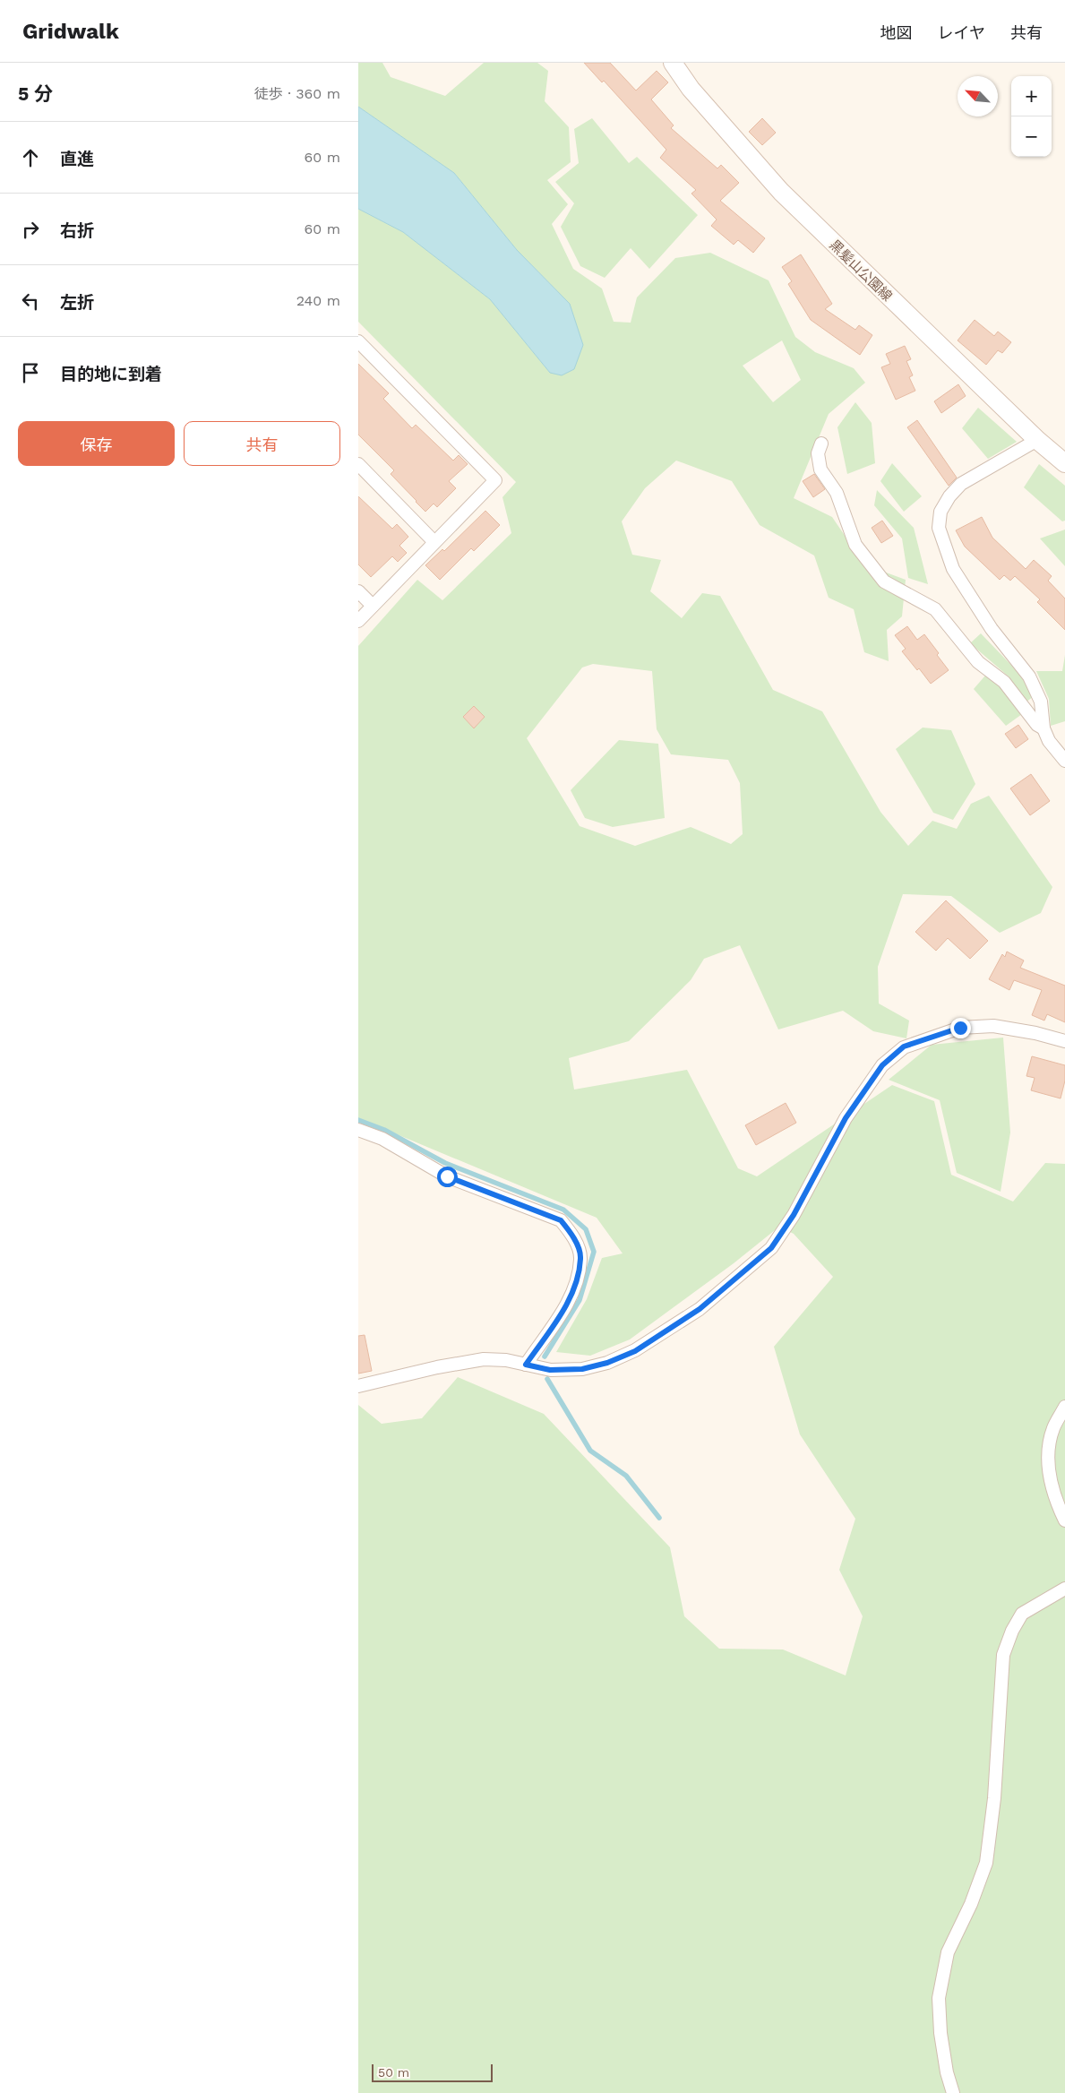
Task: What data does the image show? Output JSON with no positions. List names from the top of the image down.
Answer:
{
  "streets": {
    "main road": ["黒髪山公園線"]
  },
  "scale_bar": "50 m",
  "north": "top left",
  "page": {
    "header": "Gridwalk",
    "nav": ["地図", "レイヤ", "共有"],
    "heading": ["5 分", "徒歩 · 360 m"],
    "map_buttons": ["+", "−"],
    "list": [
      ["直進", "60 m"],
      ["右折", "60 m"],
      ["左折", "240 m"],
      "目的地に到着"
    ],
    "buttons": ["保存", "共有"],
    "scale": "50 m"
  }
}
